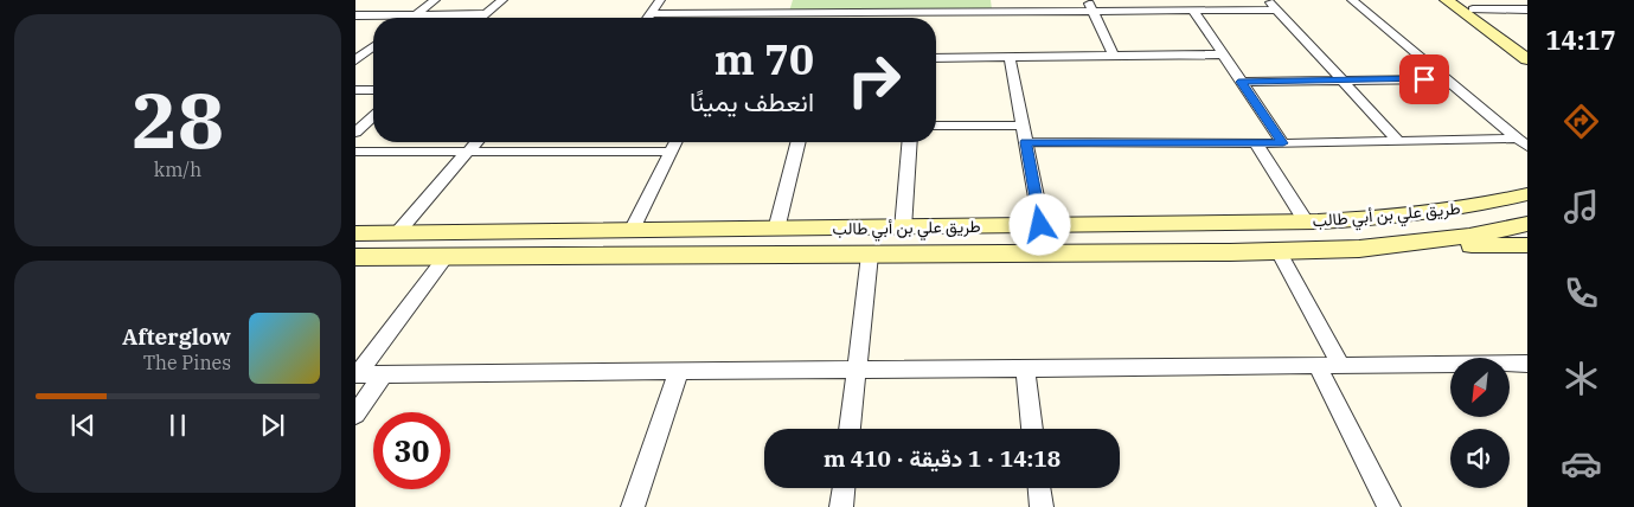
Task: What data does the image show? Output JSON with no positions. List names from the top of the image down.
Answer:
{
  "streets": {
    "main road": ["طريق علي بن أبي طالب"]
  },
  "north": "bottom left",
  "page": {
    "tabs": "14:17",
    "tile": ["28", "km/h"],
    "turn": ["70 m", "انعطف يمينًا"],
    "song": ["Afterglow", "The Pines"],
    "limit": "30",
    "trip": "14:18 · 1 دقيقة · 410 m"
  }
}
